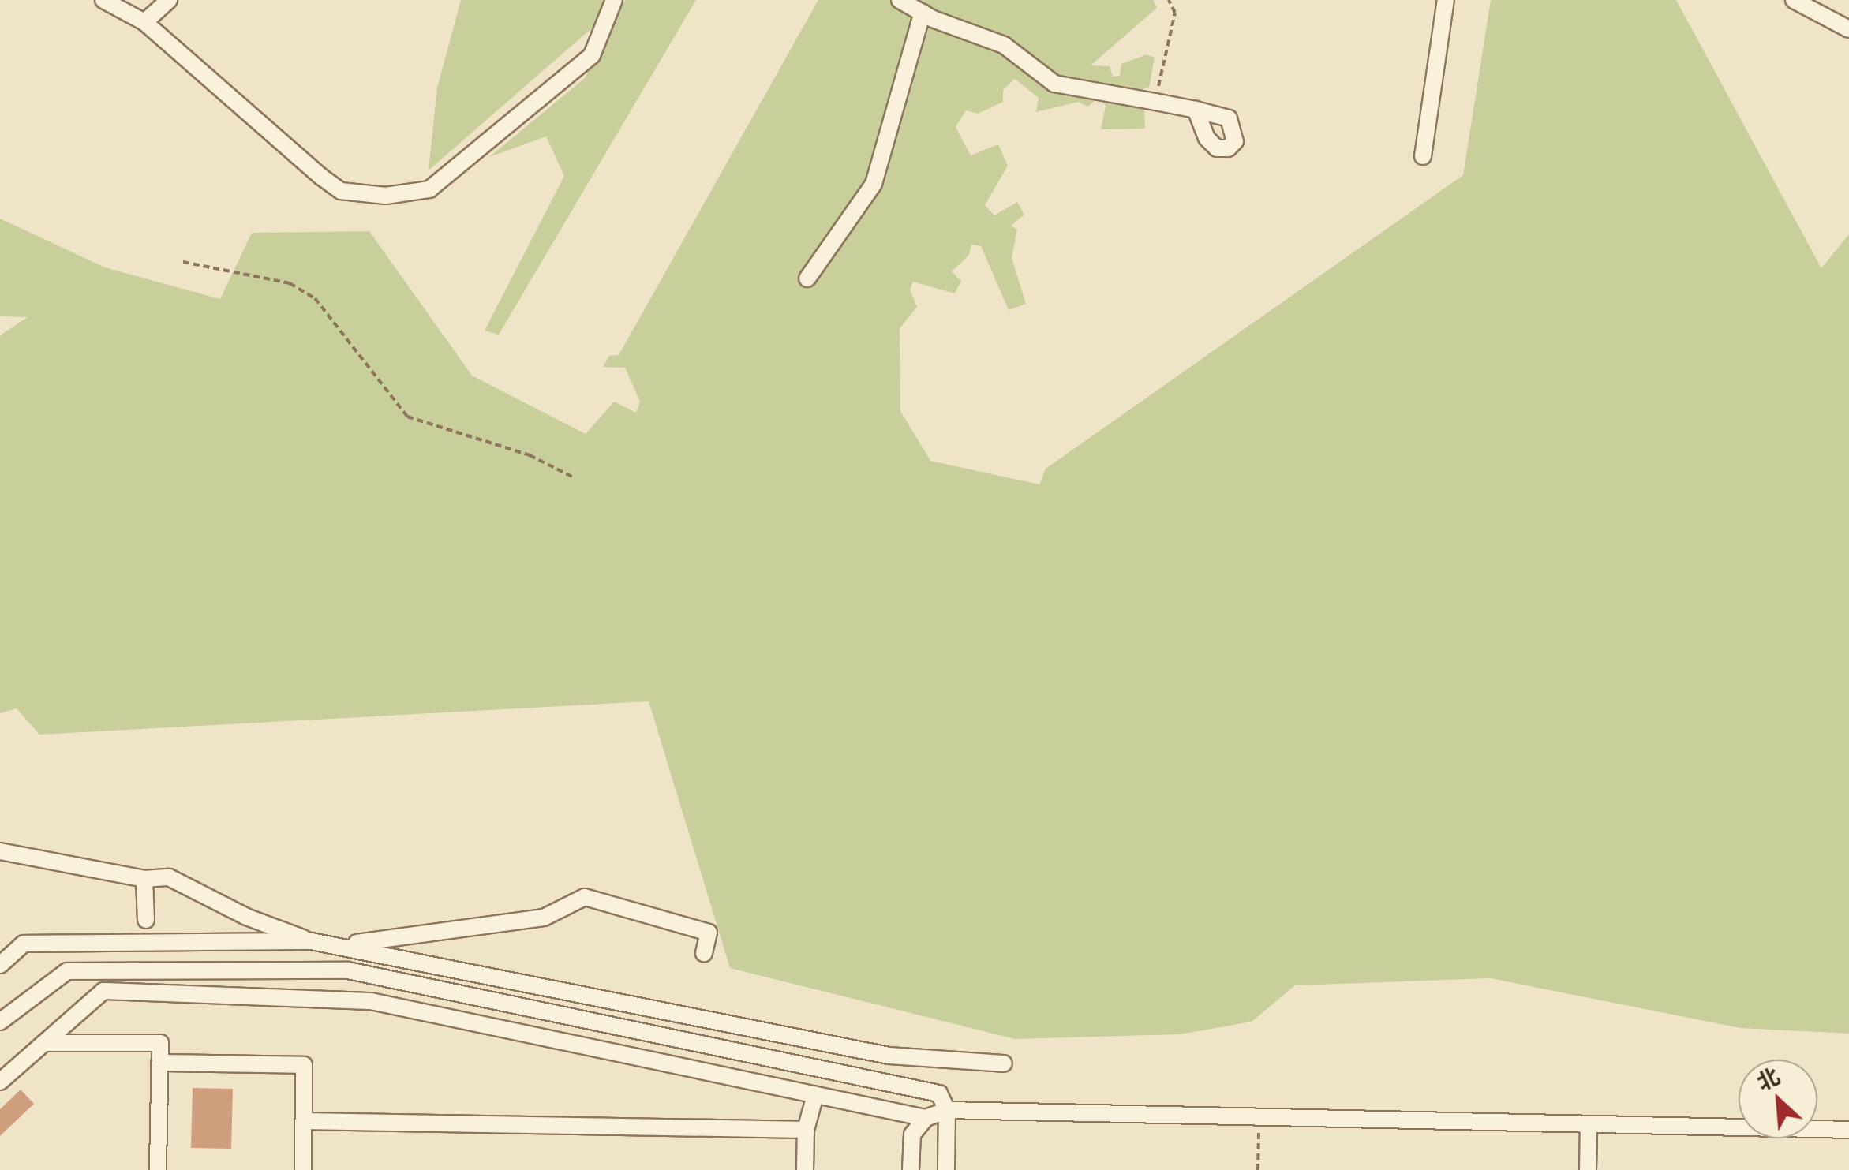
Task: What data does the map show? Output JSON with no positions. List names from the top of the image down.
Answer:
{
  "north": "top left"
}
